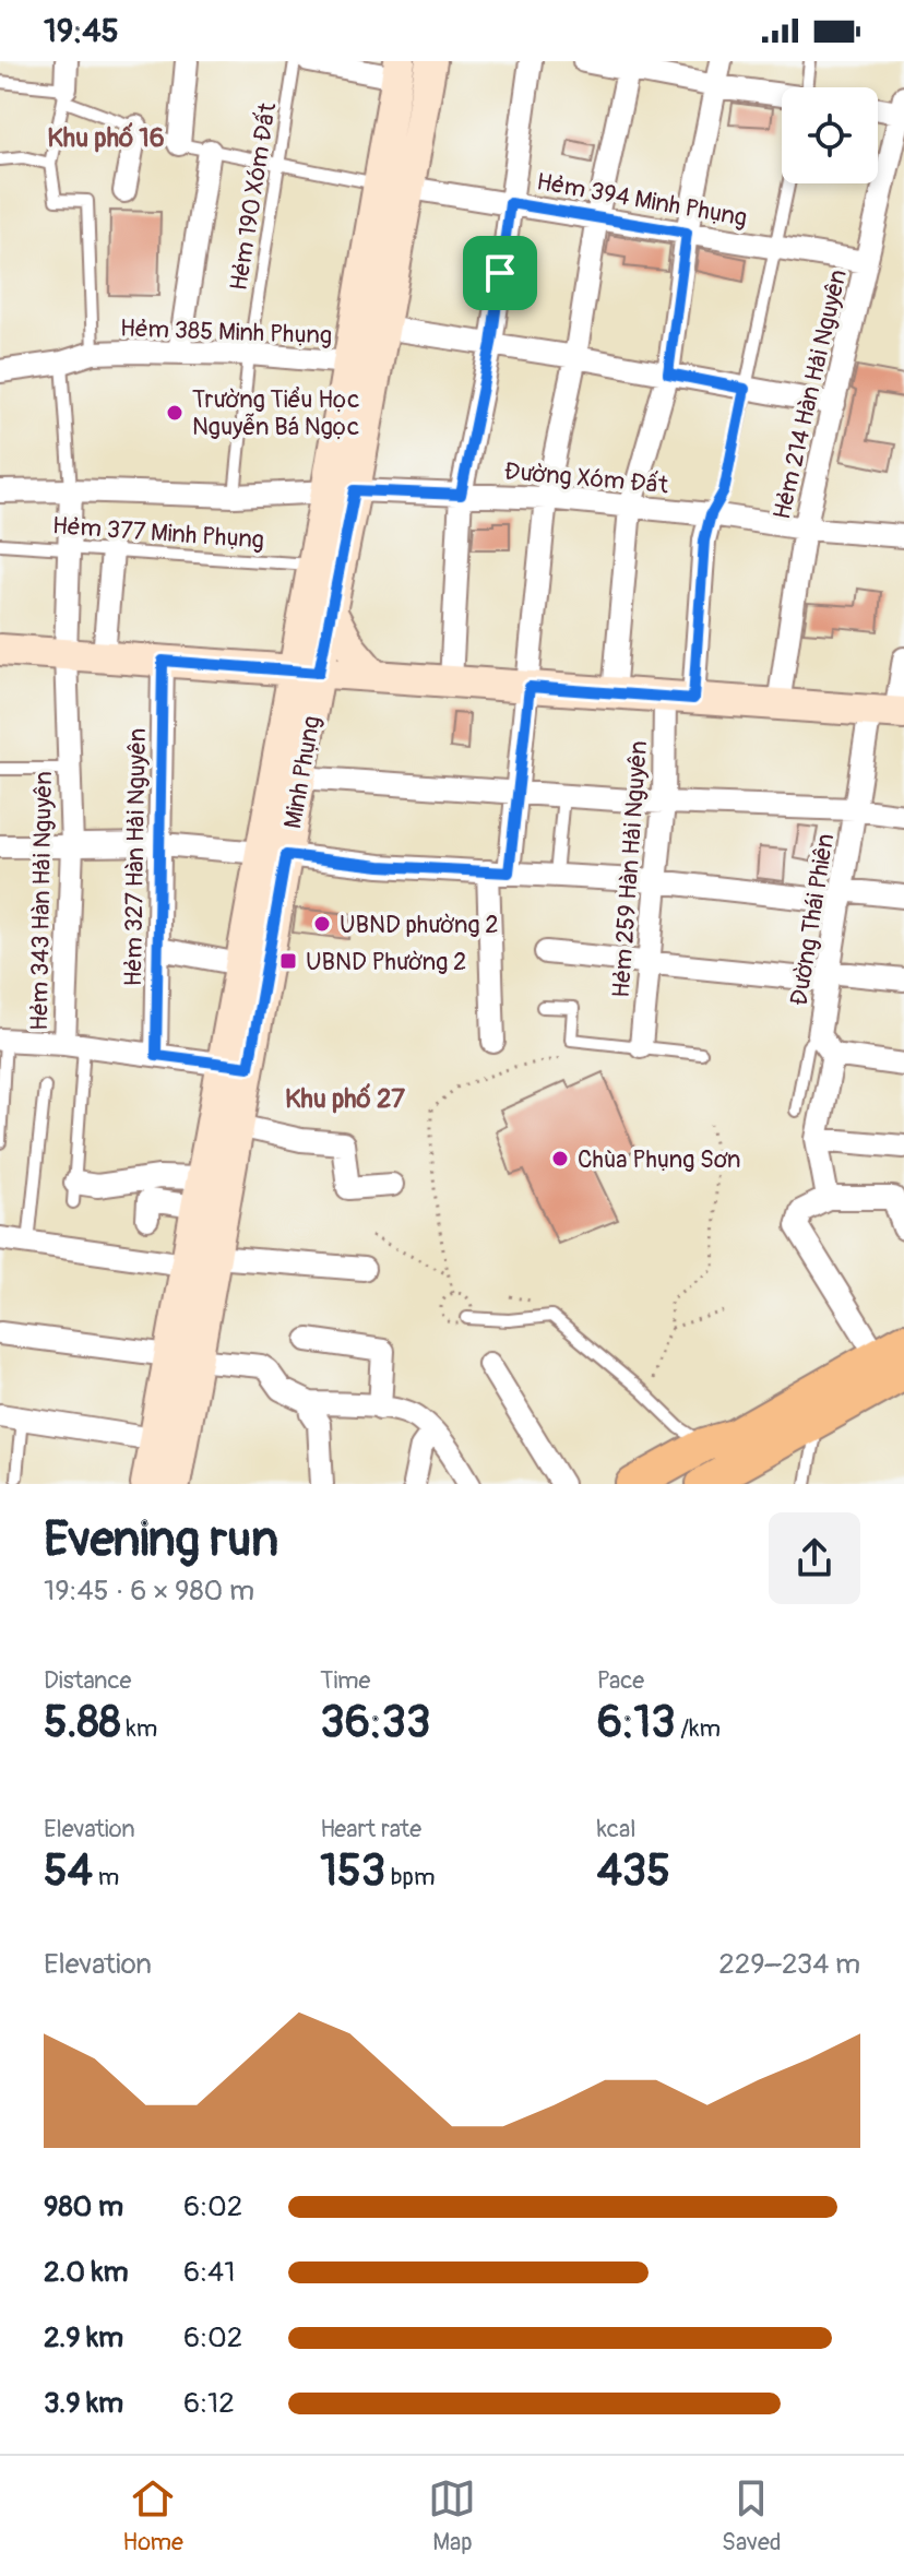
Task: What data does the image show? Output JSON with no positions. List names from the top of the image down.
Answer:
{
  "streets": {
    "main road": ["Minh Phụng"],
    "street": [
      "Hẻm 394 Minh Phụng",
      "Hẻm 385 Minh Phụng",
      "Hẻm 214 Hàn Hải Nguyên",
      "Đường Xóm Đất",
      "Hẻm 327 Hàn Hải Nguyên",
      "Hẻm 259 Hàn Hải Nguyên",
      "Hẻm 343 Hàn Hải Nguyên",
      "Đường Thái Phiên"
    ],
    "lane": ["Hẻm 190 Xóm Đất", "Hẻm 377 Minh Phụng"]
  },
  "crossings": [
    ["Hẻm 190 Xóm Đất", "Hẻm 385 Minh Phụng"],
    ["Hẻm 190 Xóm Đất", "Đường Xóm Đất"],
    ["Hẻm 394 Minh Phụng", "Hẻm 214 Hàn Hải Nguyên"],
    ["Hẻm 394 Minh Phụng", "Minh Phụng"],
    ["Hẻm 385 Minh Phụng", "Minh Phụng"],
    ["Hẻm 214 Hàn Hải Nguyên", "Đường Xóm Đất"],
    ["Đường Xóm Đất", "Minh Phụng"],
    ["Đường Xóm Đất", "Hẻm 259 Hàn Hải Nguyên"],
    ["Đường Xóm Đất", "Hẻm 343 Hàn Hải Nguyên"],
    ["Hẻm 377 Minh Phụng", "Minh Phụng"],
    ["Hẻm 377 Minh Phụng", "Hẻm 343 Hàn Hải Nguyên"]
  ],
  "districts": ["Khu phố 16", "Khu phố 27"],
  "places": {
    "other": ["Trường Tiểu Học Nguyễn Bá Ngọc", "UBND phường 2", "Chùa Phụng Sơn"],
    "transit": ["UBND Phường 2"]
  },
  "page": {
    "status": "19:45",
    "heading": ["Evening run", "19:45 · 6 × 980 m"],
    "stats": [
      ["Distance", "5.88 km"],
      ["Time", "36:33"],
      ["Pace", "6:13 /km"],
      ["Elevation", "54 m"],
      ["Heart rate", "153 bpm"],
      ["kcal", "435"]
    ],
    "chart": ["Elevation", "229–234 m"],
    "list": [
      {
        "name": "980 m",
        "note": "6:02"
      },
      {
        "name": "2.0 km",
        "note": "6:41"
      },
      {
        "name": "2.9 km",
        "note": "6:02"
      },
      {
        "name": "3.9 km",
        "note": "6:12"
      }
    ],
    "tabs": ["Home", "Map", "Saved"]
  }
}
